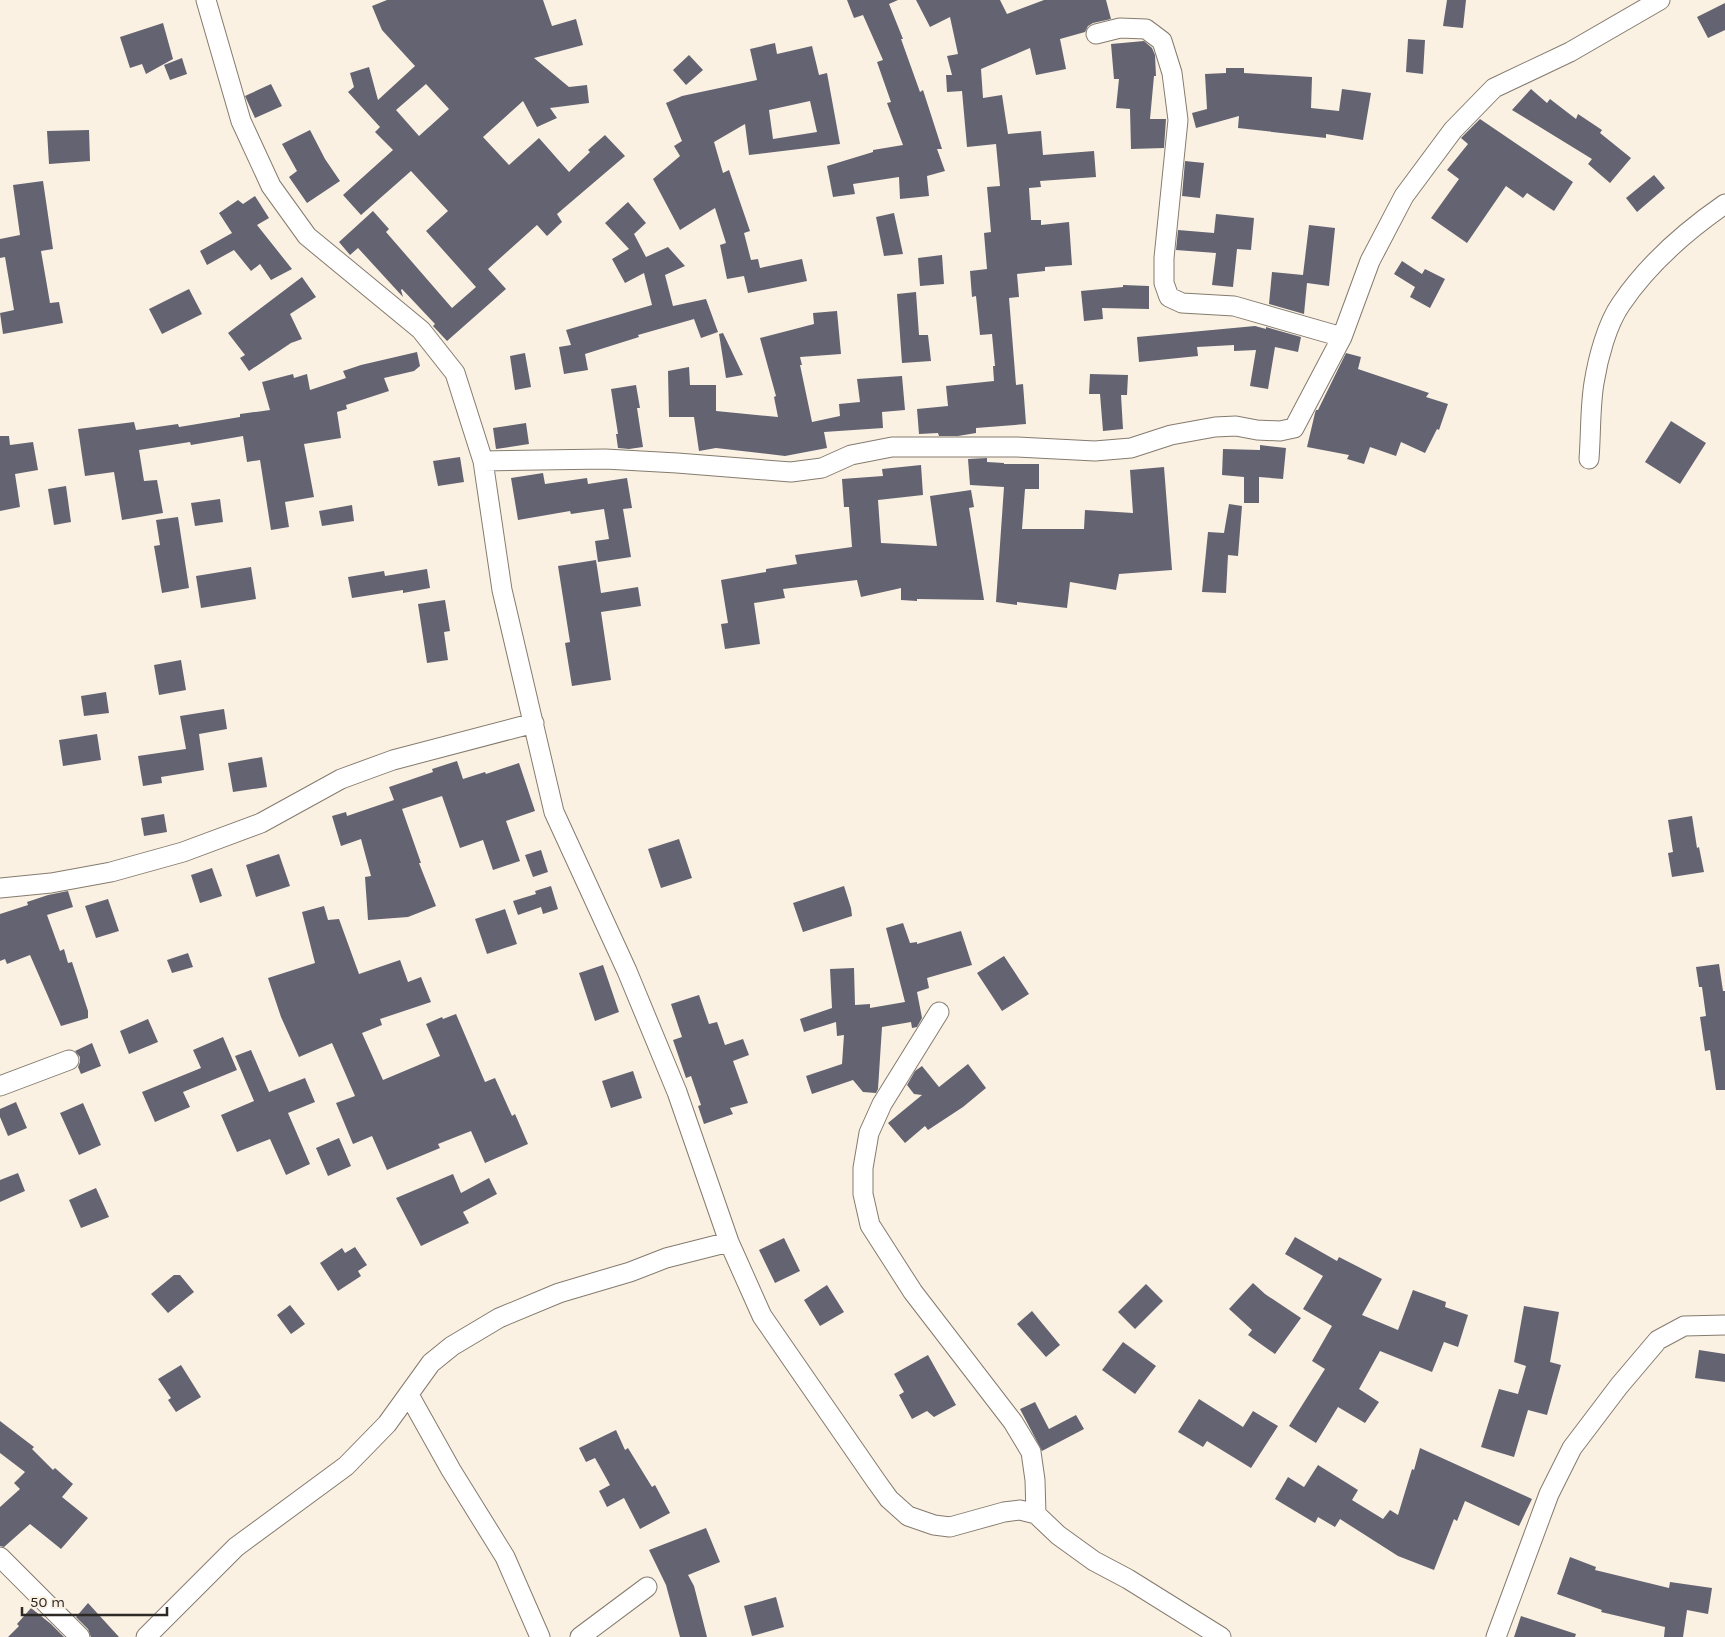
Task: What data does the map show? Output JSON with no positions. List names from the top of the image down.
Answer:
{
  "scale_bar": "50 m"
}
